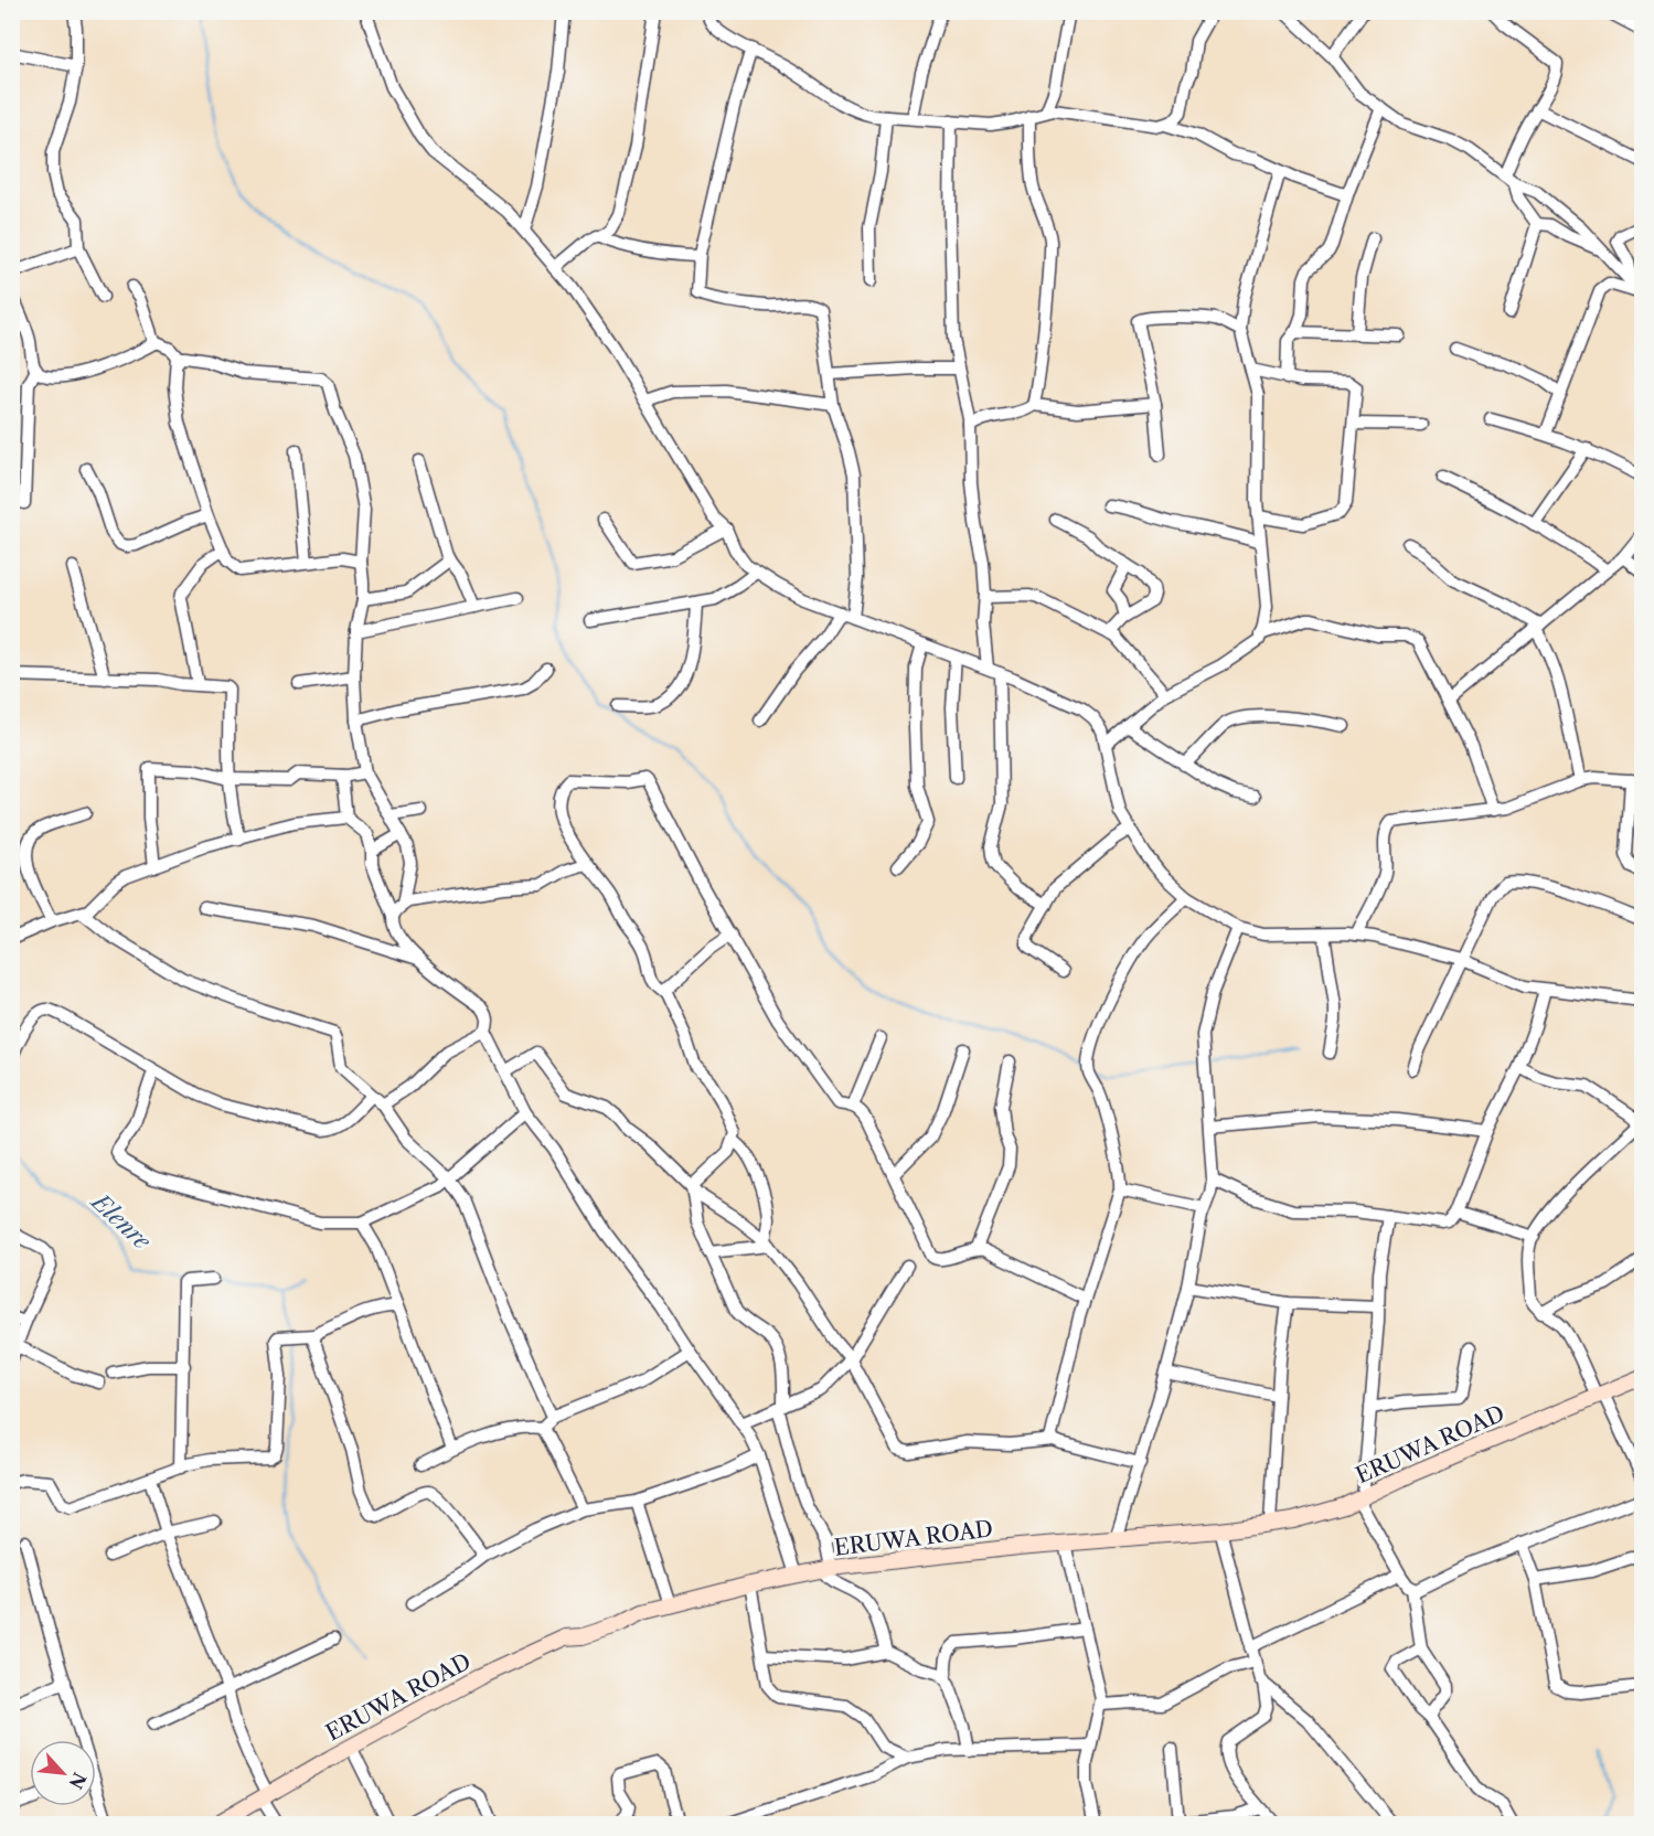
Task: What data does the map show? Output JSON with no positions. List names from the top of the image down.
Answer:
{
  "streets": {
    "main road": ["ERUWA ROAD"]
  },
  "water": ["Elenre"],
  "north": "bottom right"
}
